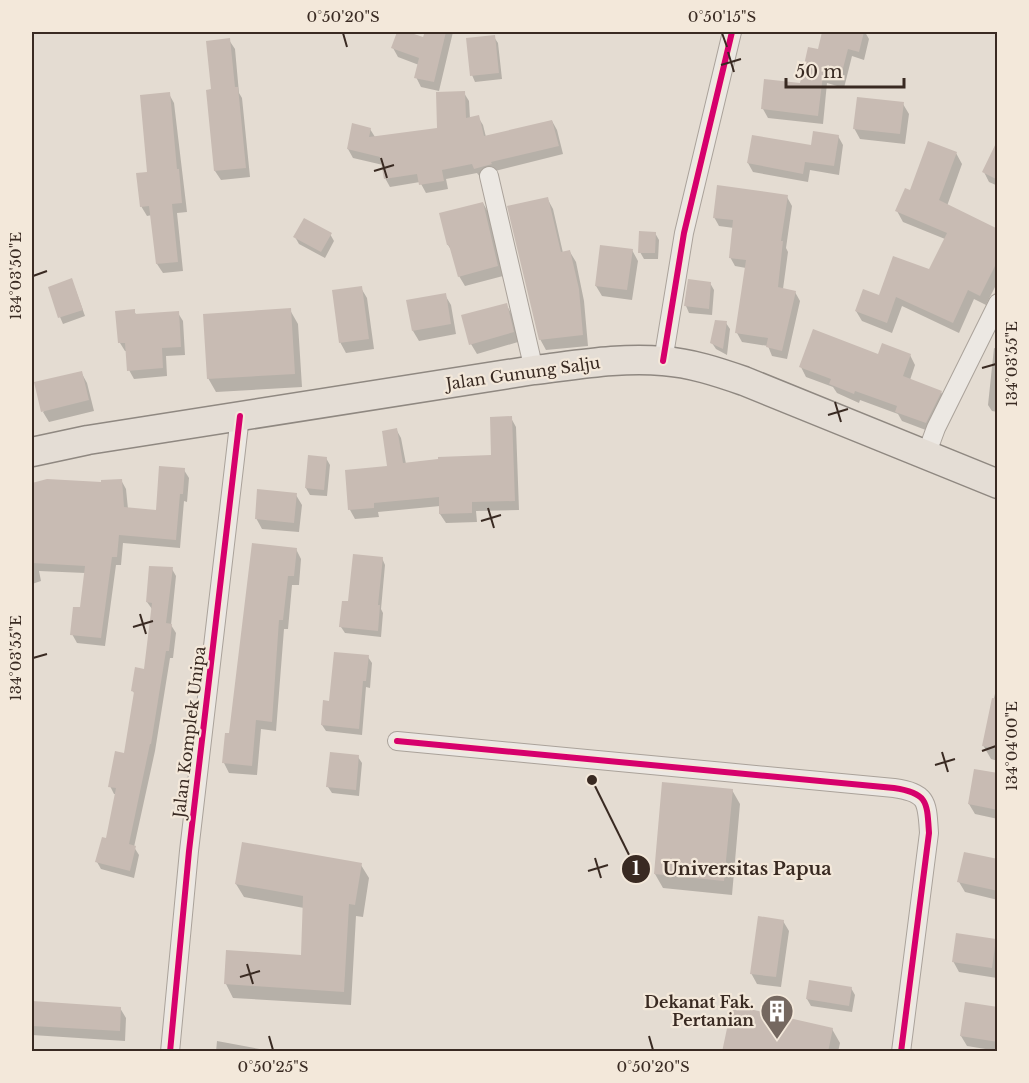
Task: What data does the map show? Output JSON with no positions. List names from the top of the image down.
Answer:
{
  "streets": {
    "main road": ["Jalan Gunung Salju"],
    "street": ["Jalan Komplek Unipa"]
  },
  "crossings": [
    ["Jalan Gunung Salju", "Jalan Komplek Unipa"]
  ],
  "places": {
    "other": ["Universitas Papua"],
    "building": ["Dekanat Fak. Pertanian"]
  },
  "scale_bar": "50 m",
  "coordinates": [
    "0°50'20\"S",
    "0°50'15\"S",
    "134°03'50\"E",
    "134°03'55\"E",
    "134°04'00\"E",
    "0°50'25\"S"
  ]
}
